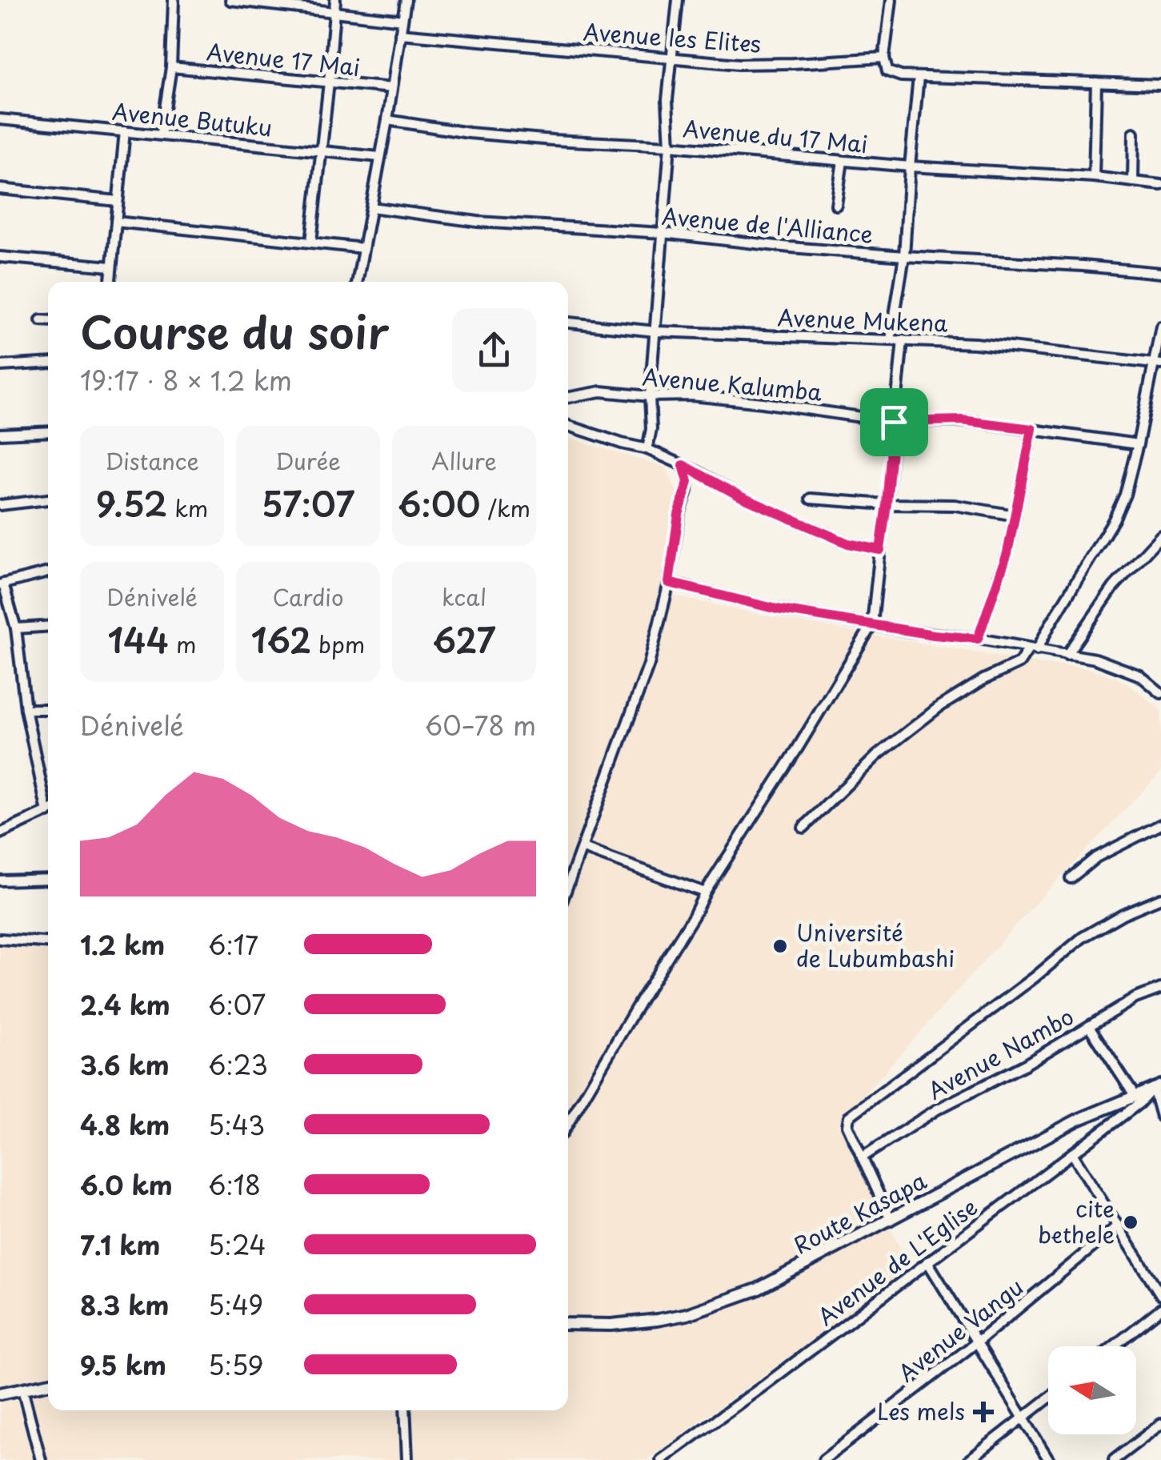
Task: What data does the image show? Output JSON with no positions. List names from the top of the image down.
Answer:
{
  "streets": {
    "main road": ["Route Kasapa"],
    "street": [
      "Avenue les Elites",
      "Avenue 17 Mai",
      "Avenue Butuku",
      "Avenue du 17 Mai",
      "Avenue de l'Alliance",
      "Avenue Mukena",
      "Avenue Kalumba",
      "Avenue Nambo",
      "Avenue de L'Eglise",
      "Avenue Vangu"
    ]
  },
  "crossings": [
    ["Route Kasapa", "Avenue de L'Eglise"]
  ],
  "places": {
    "other": ["Université de Lubumbashi", "cite bethele"],
    "health": ["Les mels"]
  },
  "north": "left",
  "page": {
    "heading": ["Course du soir", "19:17 · 8 × 1.2 km"],
    "stats": [
      ["Distance", "9.52 km"],
      ["Durée", "57:07"],
      ["Allure", "6:00 /km"],
      ["Dénivelé", "144 m"],
      ["Cardio", "162 bpm"],
      ["kcal", "627"]
    ],
    "chart": ["Dénivelé", "60–78 m"],
    "list": [
      {
        "name": "1.2 km",
        "note": "6:17"
      },
      {
        "name": "2.4 km",
        "note": "6:07"
      },
      {
        "name": "3.6 km",
        "note": "6:23"
      },
      {
        "name": "4.8 km",
        "note": "5:43"
      },
      {
        "name": "6.0 km",
        "note": "6:18"
      },
      {
        "name": "7.1 km",
        "note": "5:24"
      },
      {
        "name": "8.3 km",
        "note": "5:49"
      },
      {
        "name": "9.5 km",
        "note": "5:59"
      }
    ]
  }
}
